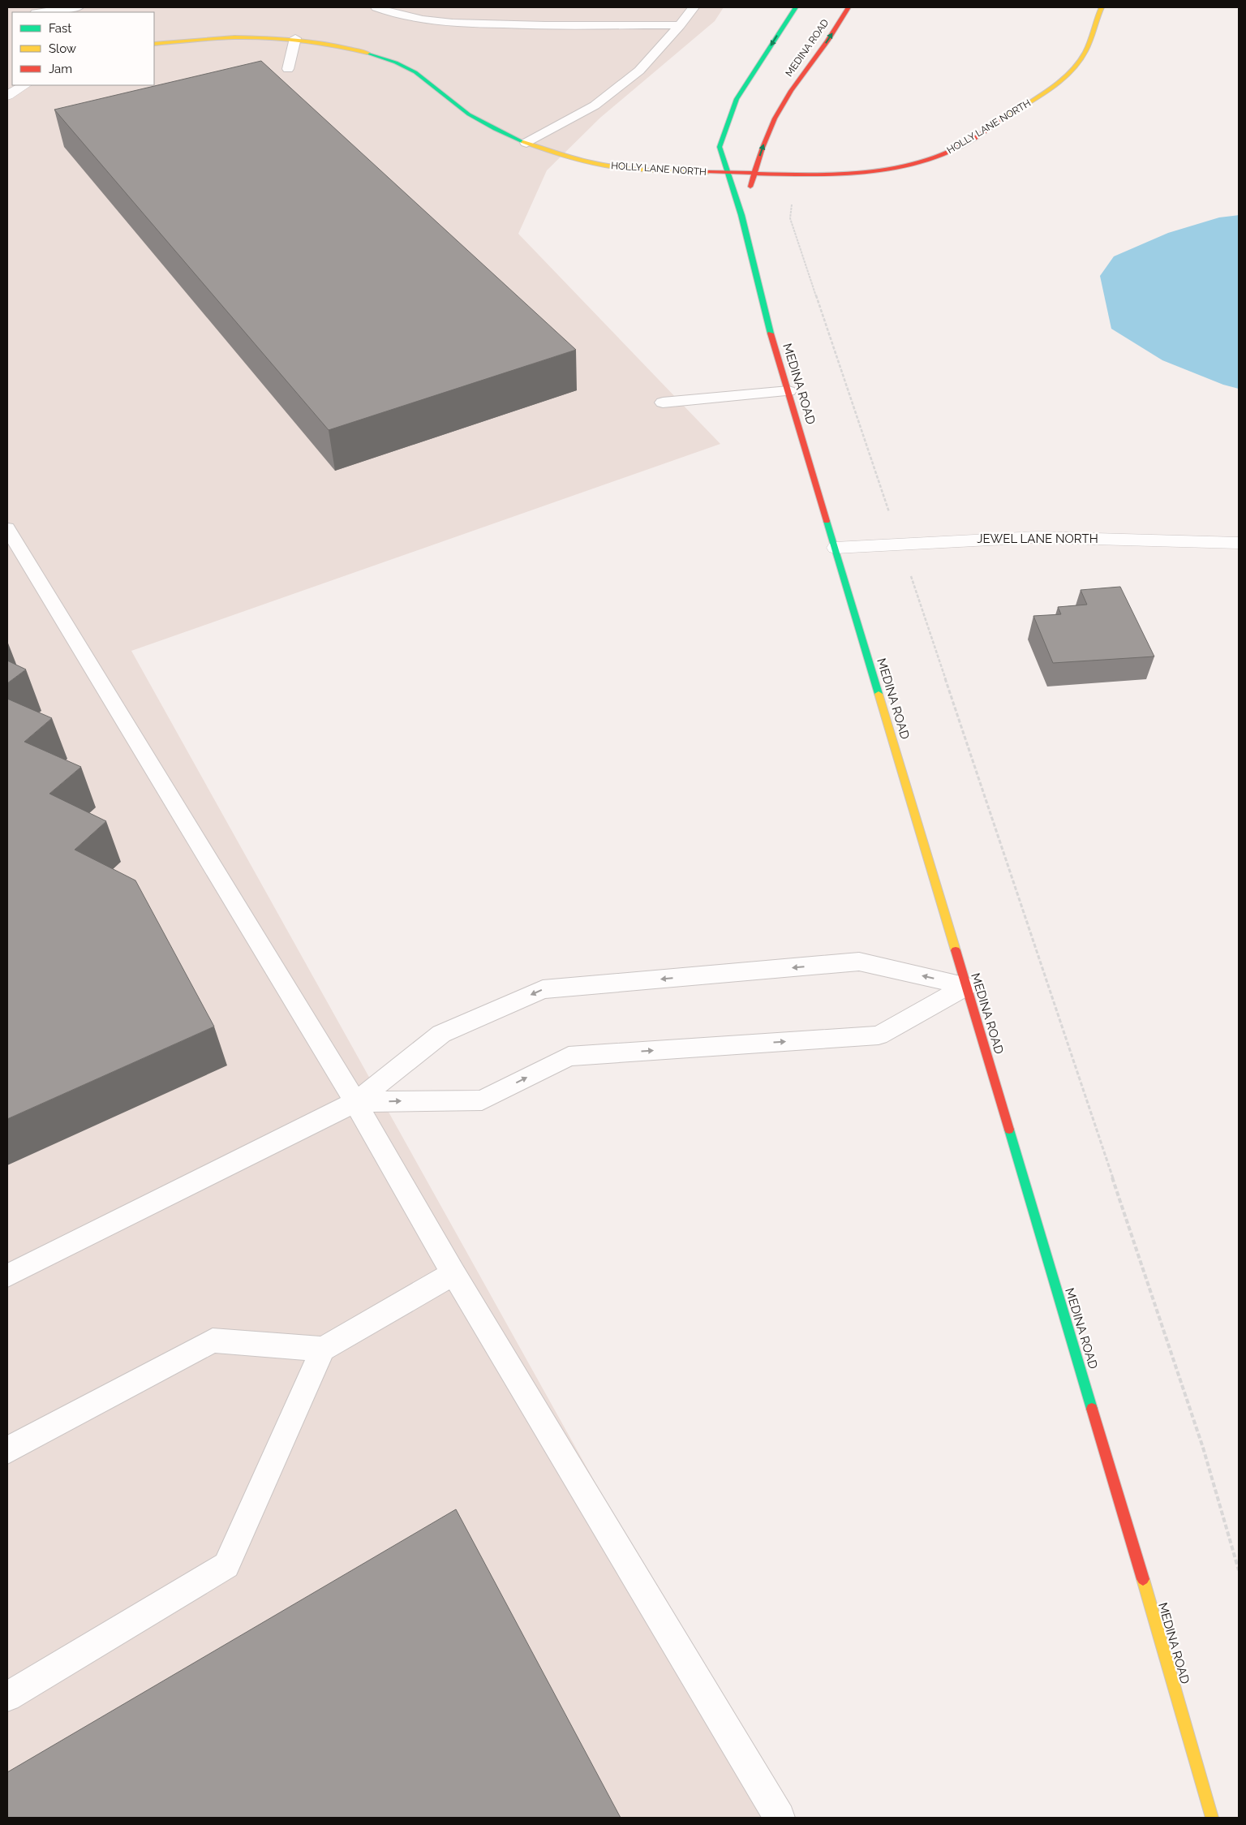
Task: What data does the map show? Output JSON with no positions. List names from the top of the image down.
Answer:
{
  "streets": {
    "street": ["MEDINA ROAD", "HOLLY LANE NORTH", "JEWEL LANE NORTH"]
  },
  "crossings": [
    ["MEDINA ROAD", "HOLLY LANE NORTH"],
    ["MEDINA ROAD", "JEWEL LANE NORTH"]
  ],
  "legend": ["Fast", "Slow", "Jam"]
}
